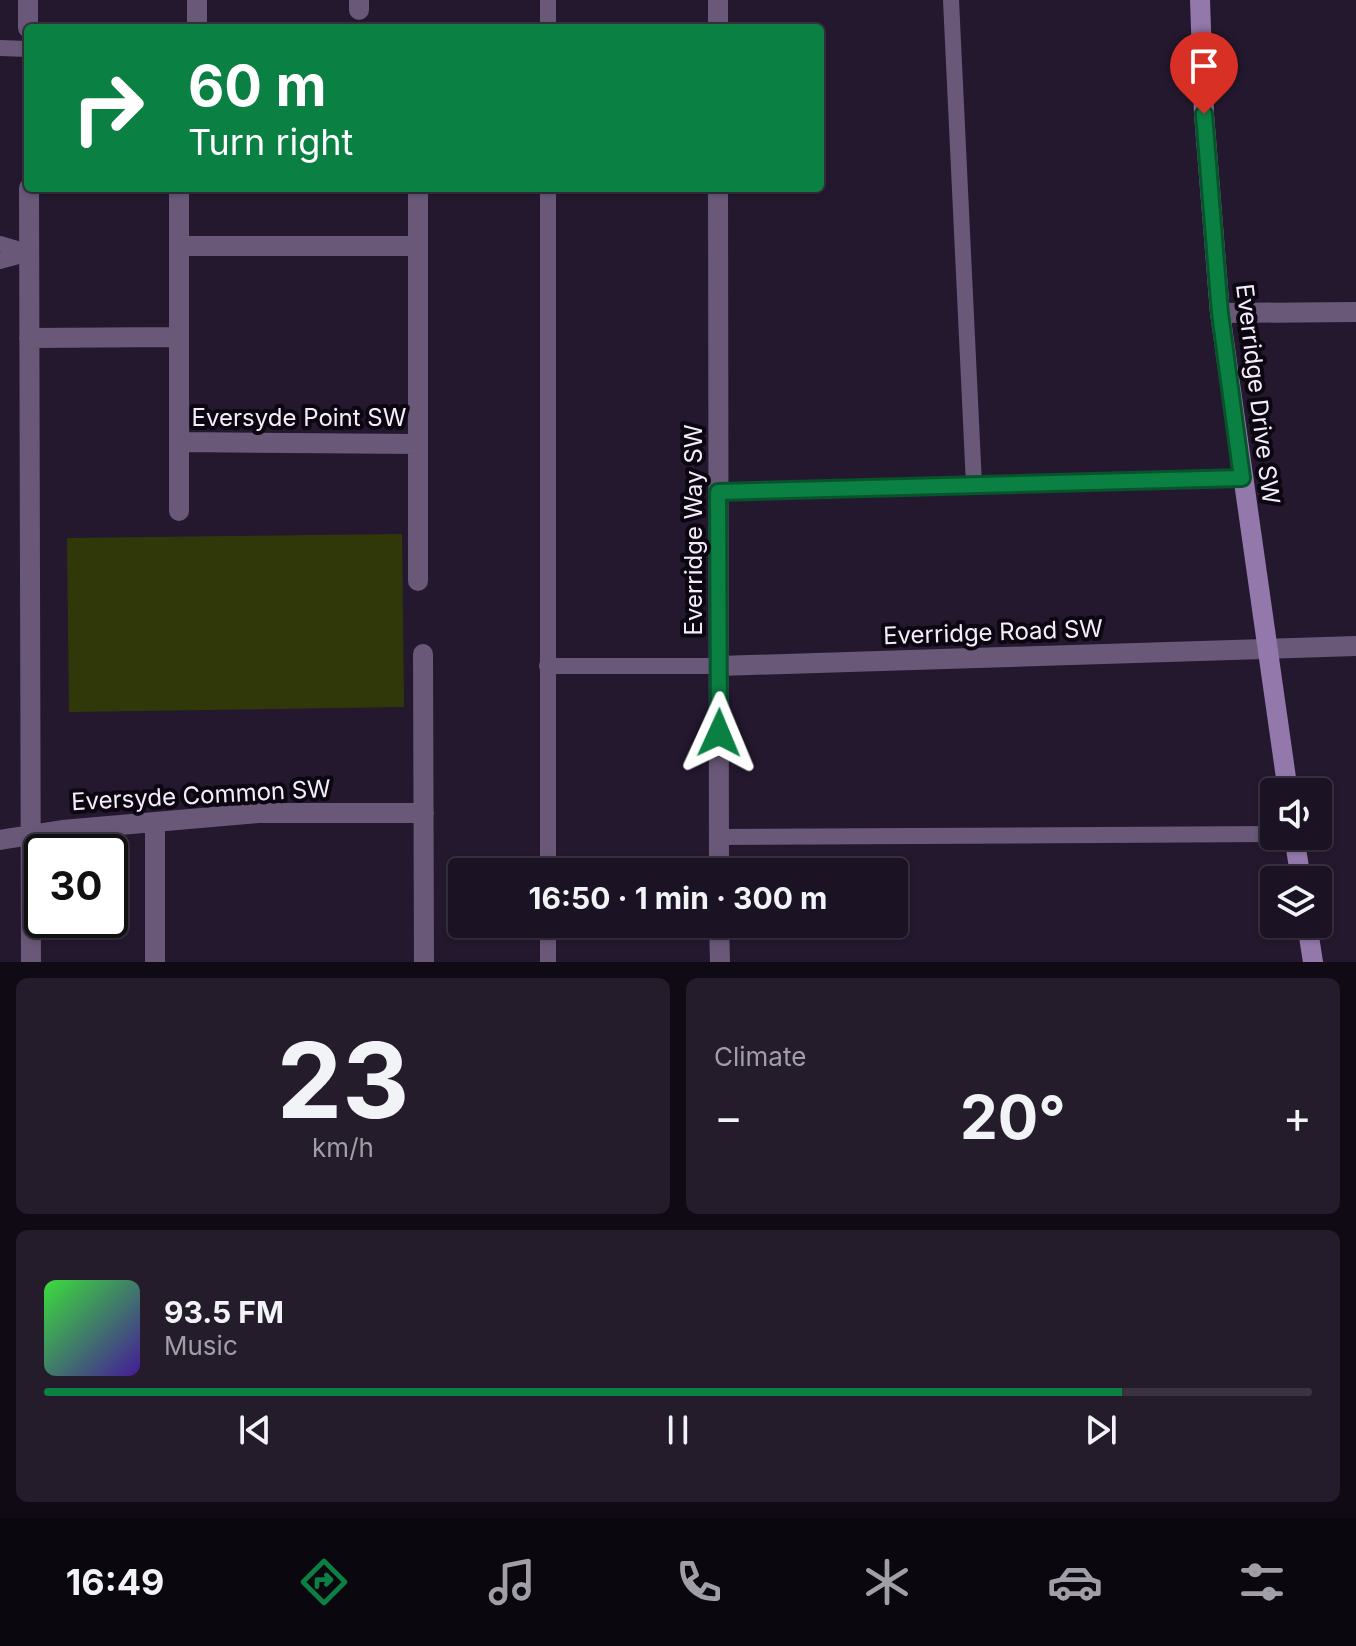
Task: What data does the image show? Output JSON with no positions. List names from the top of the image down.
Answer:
{
  "streets": {
    "street": [
      "Everridge Drive SW",
      "Eversyde Point SW",
      "Everridge Way SW",
      "Everridge Road SW",
      "Eversyde Common SW"
    ]
  },
  "crossings": [
    ["Everridge Drive SW", "Everridge Road SW"],
    ["Everridge Way SW", "Everridge Road SW"]
  ],
  "page": {
    "turn": ["60 m", "Turn right"],
    "limit": "30",
    "trip": "16:50 · 1 min · 300 m",
    "tile": [
      ["23", "km/h"],
      "Climate"
    ],
    "heat": ["−", "20°", "+"],
    "song": ["93.5 FM", "Music"],
    "tabs": "16:49"
  }
}
